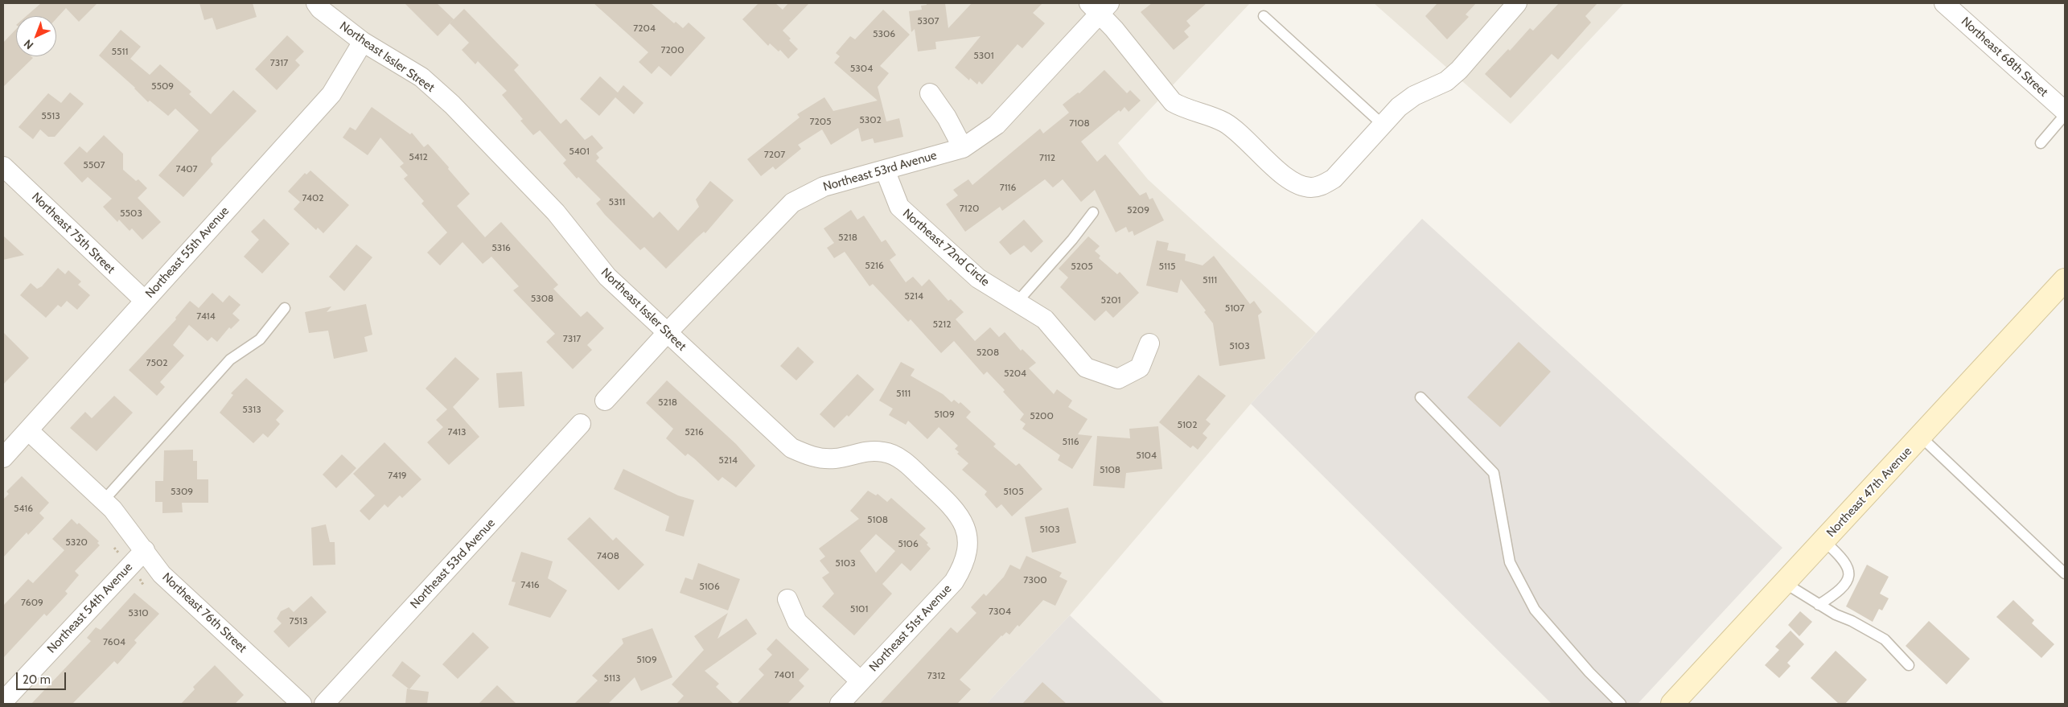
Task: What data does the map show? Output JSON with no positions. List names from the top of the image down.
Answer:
{
  "streets": {
    "street": [
      "Northeast Issler Street",
      "Northeast 68th Street",
      "Northeast 53rd Avenue",
      "Northeast 75th Street",
      "Northeast 72nd Circle",
      "Northeast 55th Avenue",
      "Northeast 47th Avenue",
      "Northeast 54th Avenue",
      "Northeast 76th Street",
      "Northeast 51st Avenue"
    ]
  },
  "crossings": [
    ["Northeast Issler Street", "Northeast 53rd Avenue"],
    ["Northeast Issler Street", "Northeast 55th Avenue"],
    ["Northeast Issler Street", "Northeast 51st Avenue"],
    ["Northeast 53rd Avenue", "Northeast 72nd Circle"],
    ["Northeast 75th Street", "Northeast 55th Avenue"],
    ["Northeast 55th Avenue", "Northeast 76th Street"],
    ["Northeast 54th Avenue", "Northeast 76th Street"]
  ],
  "house_numbers": [
    "5307",
    "7204",
    "5306",
    "7200",
    "5511",
    "5301",
    "7317",
    "5304",
    "5509",
    "5513",
    "5302",
    "7205",
    "7108",
    "5401",
    "7207",
    "5412",
    "7112",
    "5507",
    "7407",
    "7116",
    "7402",
    "5311",
    "7120",
    "5209",
    "5503",
    "5218",
    "5316",
    "5216",
    "5205",
    "5115",
    "5111",
    "5214",
    "5308",
    "5201",
    "5107",
    "7414",
    "5212",
    "7317",
    "5103",
    "5208",
    "7502",
    "5204",
    "5111",
    "5218",
    "5313",
    "5109",
    "5200",
    "5102",
    "7413",
    "5216",
    "5116",
    "5104",
    "5214",
    "5108",
    "7419",
    "5309",
    "5105",
    "5416",
    "5108",
    "5103",
    "5320",
    "5106",
    "7408",
    "5103",
    "7300",
    "7416",
    "5106",
    "7609",
    "5101",
    "7304",
    "5310",
    "7513",
    "7604",
    "5109",
    "7401",
    "7312",
    "5113"
  ],
  "scale_bar": "20 m",
  "north": "bottom left"
}
